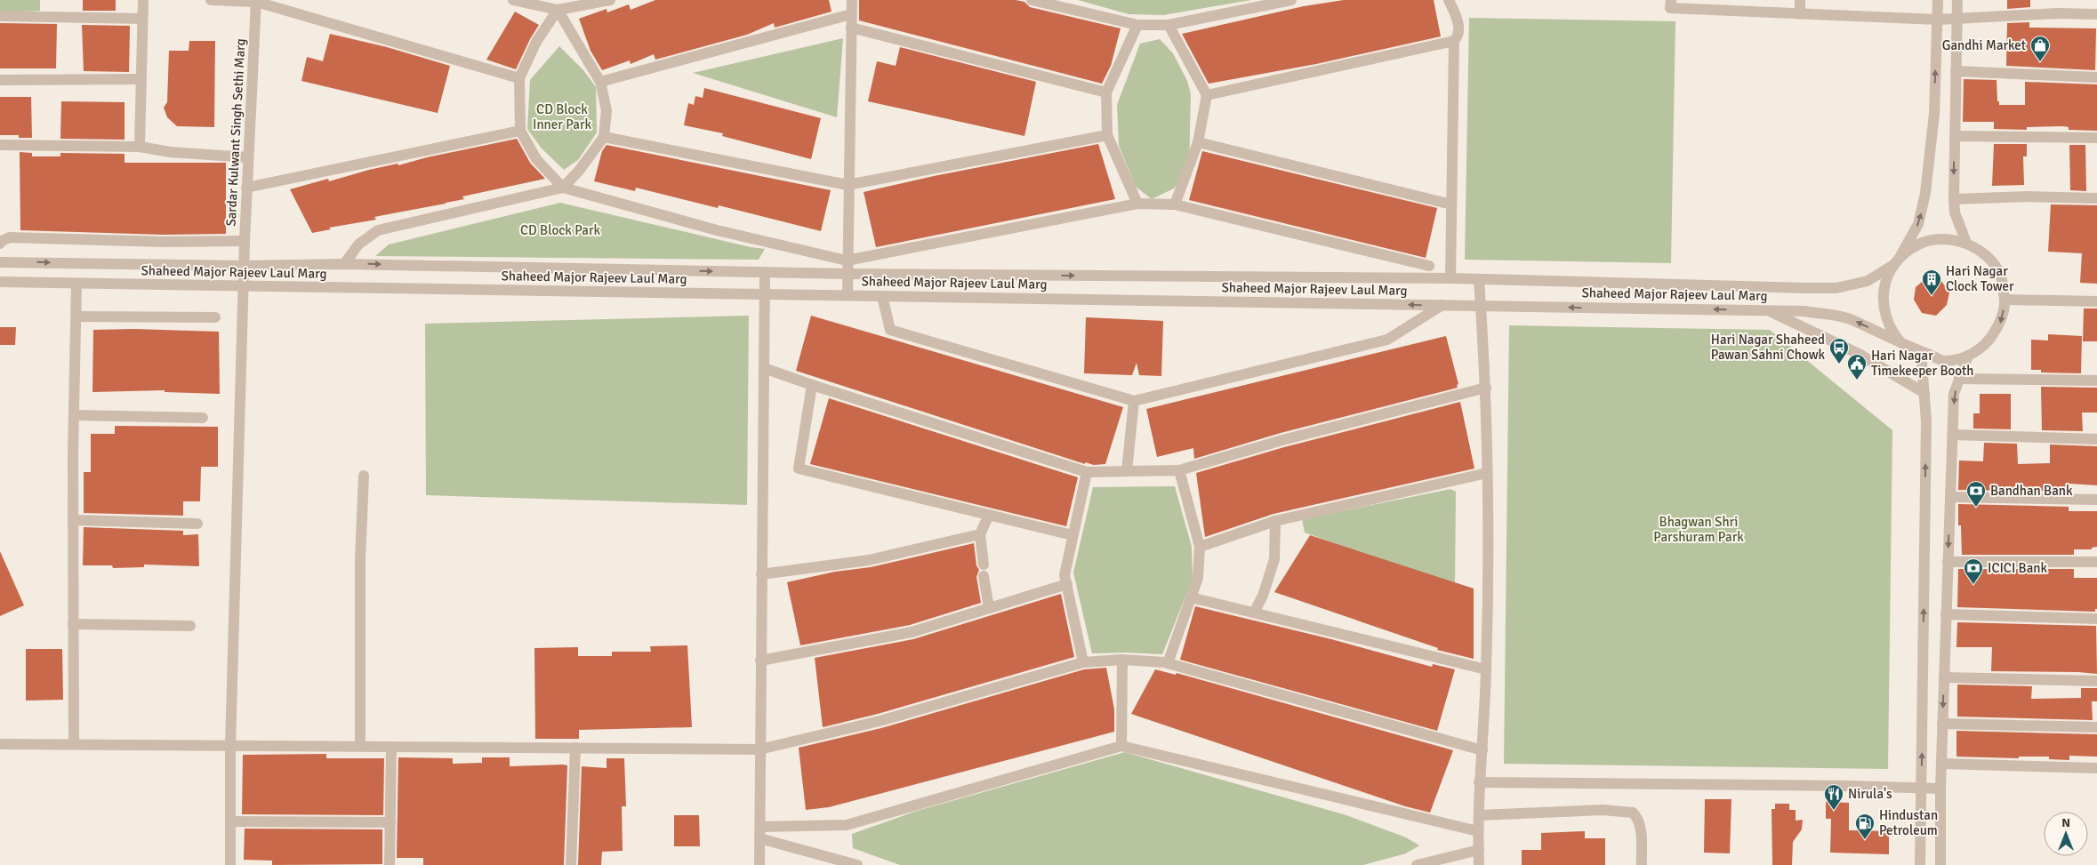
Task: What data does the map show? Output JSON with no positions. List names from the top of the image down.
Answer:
{
  "streets": {
    "street": ["Sardar Kulwant Singh Sethi Marg", "Shaheed Major Rajeev Laul Marg"]
  },
  "crossings": [
    ["Sardar Kulwant Singh Sethi Marg", "Shaheed Major Rajeev Laul Marg"]
  ],
  "parks": ["CD Block Inner Park", "CD Block Park", "Bhagwan Shri Parshuram Park"],
  "places": {
    "shop": ["Gandhi Market"],
    "building": ["Hari Nagar Clock Tower"],
    "bus stop": ["Hari Nagar Shaheed Pawan Sahni Chowk"],
    "public building": ["Hari Nagar Timekeeper Booth"],
    "bank": ["Bandhan Bank", "ICICI Bank"],
    "restaurant": ["Nirula's"],
    "fuel station": ["Hindustan Petroleum"]
  },
  "north": "top"
}
